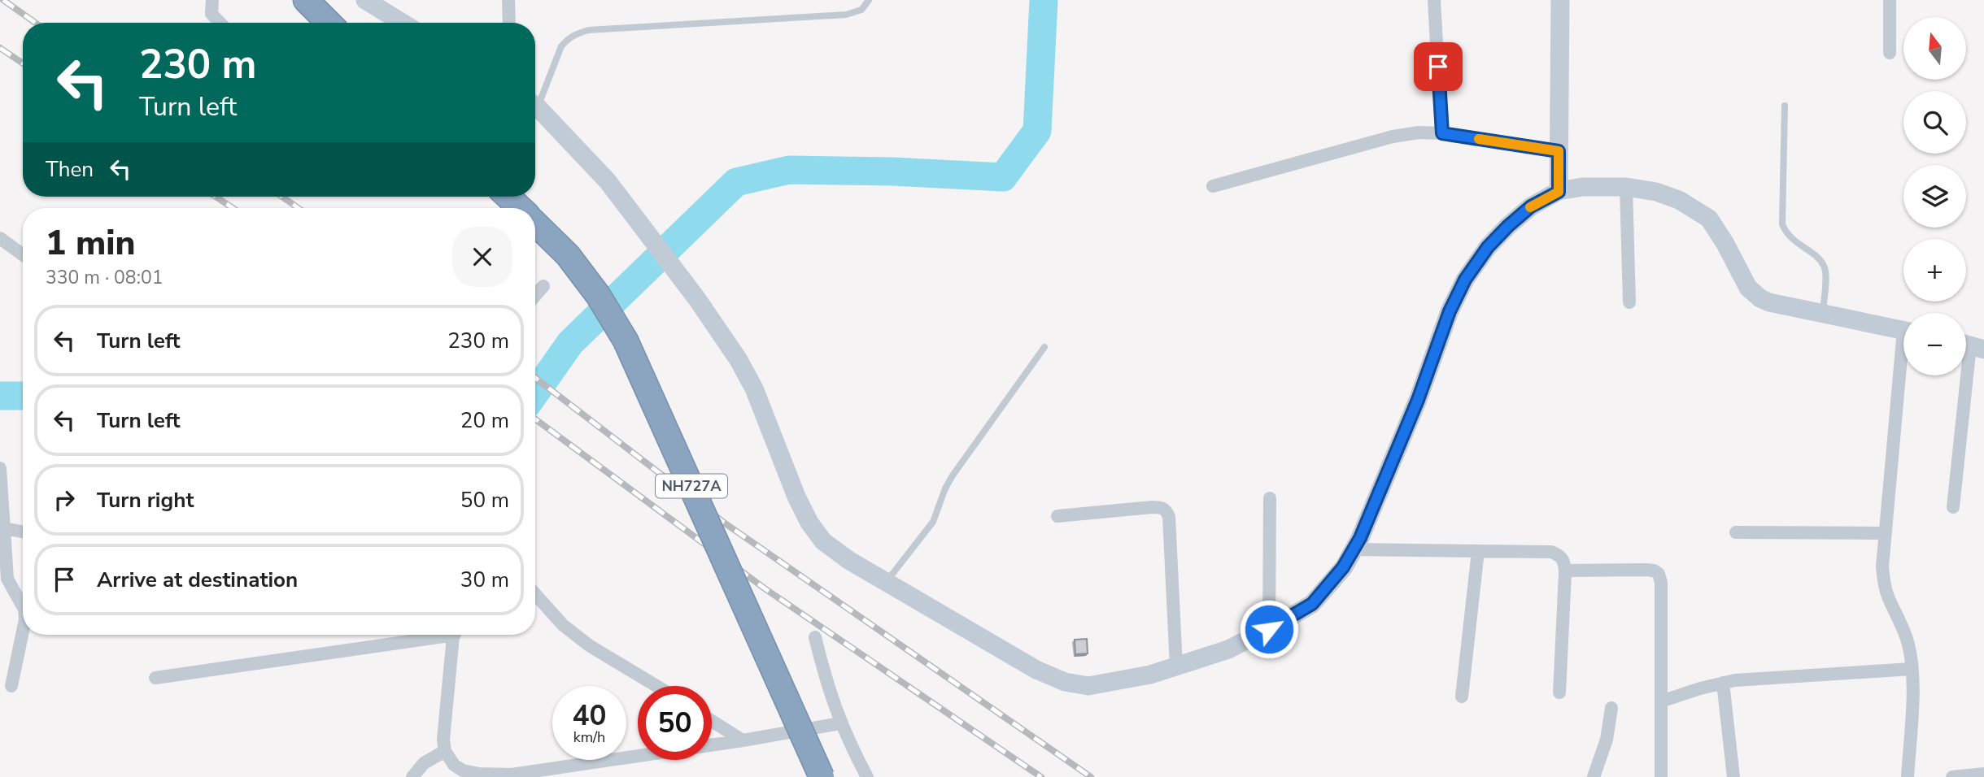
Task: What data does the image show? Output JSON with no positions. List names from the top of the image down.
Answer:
{
  "streets": {
    "highway": ["NH727A"]
  },
  "north": "top",
  "page": {
    "map_buttons": ["+", "−"],
    "turn": ["230 m", "Turn left"],
    "then": "Then",
    "heading": ["1 min", "330 m · 08:01"],
    "list": [
      {
        "name": "Turn left",
        "value": "230 m"
      },
      {
        "name": "Turn left",
        "value": "20 m"
      },
      {
        "name": "Turn right",
        "value": "50 m"
      },
      {
        "name": "Arrive at destination",
        "value": "30 m"
      }
    ],
    "speed": "40 km/h",
    "limit": "50"
  }
}
